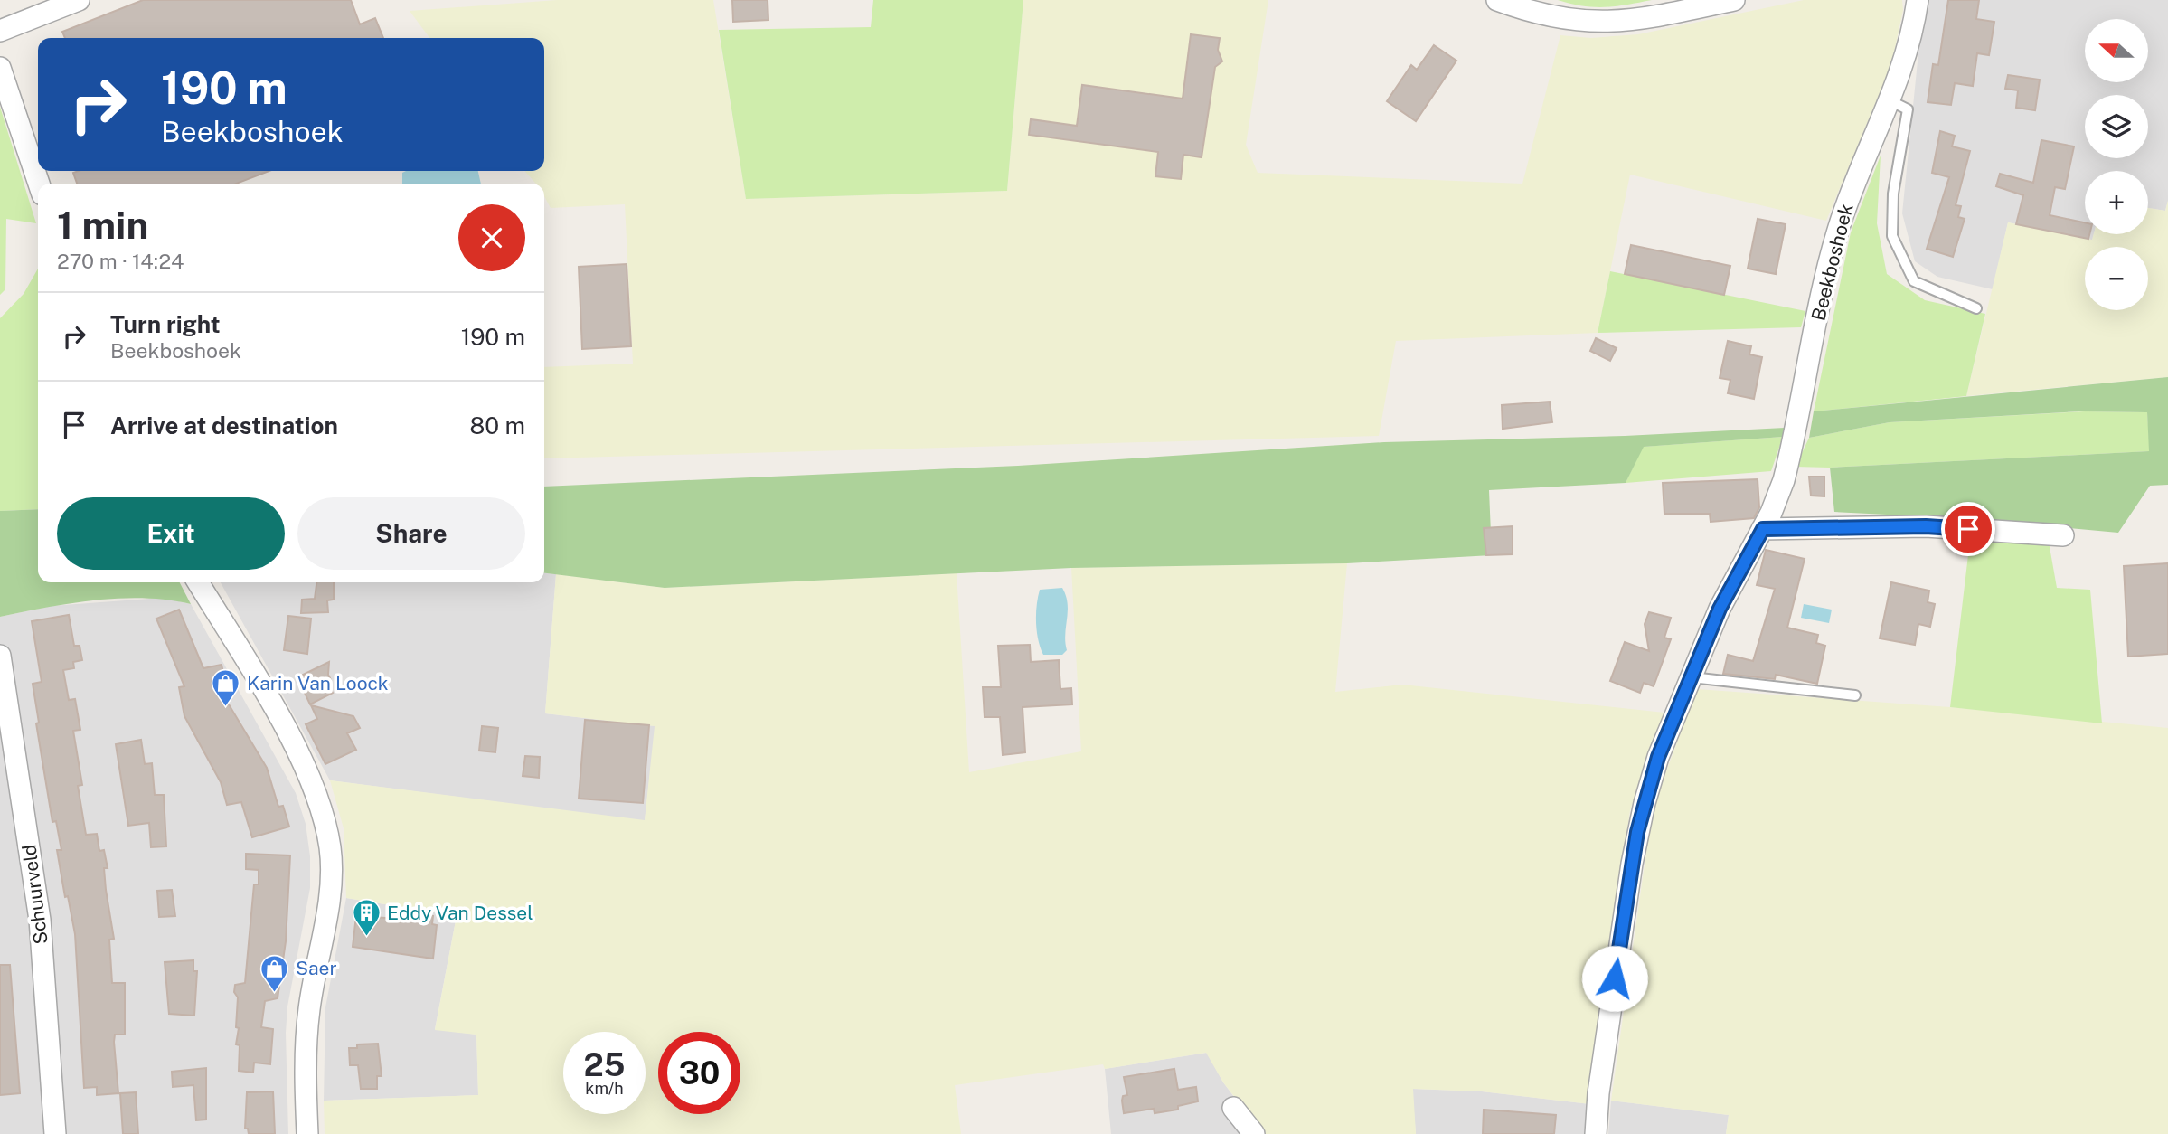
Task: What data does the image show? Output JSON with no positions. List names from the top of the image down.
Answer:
{
  "streets": {
    "street": ["Beekboshoek", "Schuurveld"]
  },
  "places": {
    "shop": ["Karin Van Loock", "Saer"],
    "building": ["Eddy Van Dessel"]
  },
  "north": "left",
  "page": {
    "map_buttons": ["+", "−"],
    "turn": ["190 m", "Beekboshoek"],
    "heading": ["1 min", "270 m · 14:24"],
    "list": [
      {
        "name": "Turn right",
        "note": "Beekboshoek",
        "value": "190 m"
      },
      {
        "name": "Arrive at destination",
        "value": "80 m"
      }
    ],
    "buttons": ["Exit", "Share"],
    "speed": "25 km/h",
    "limit": "30"
  }
}
